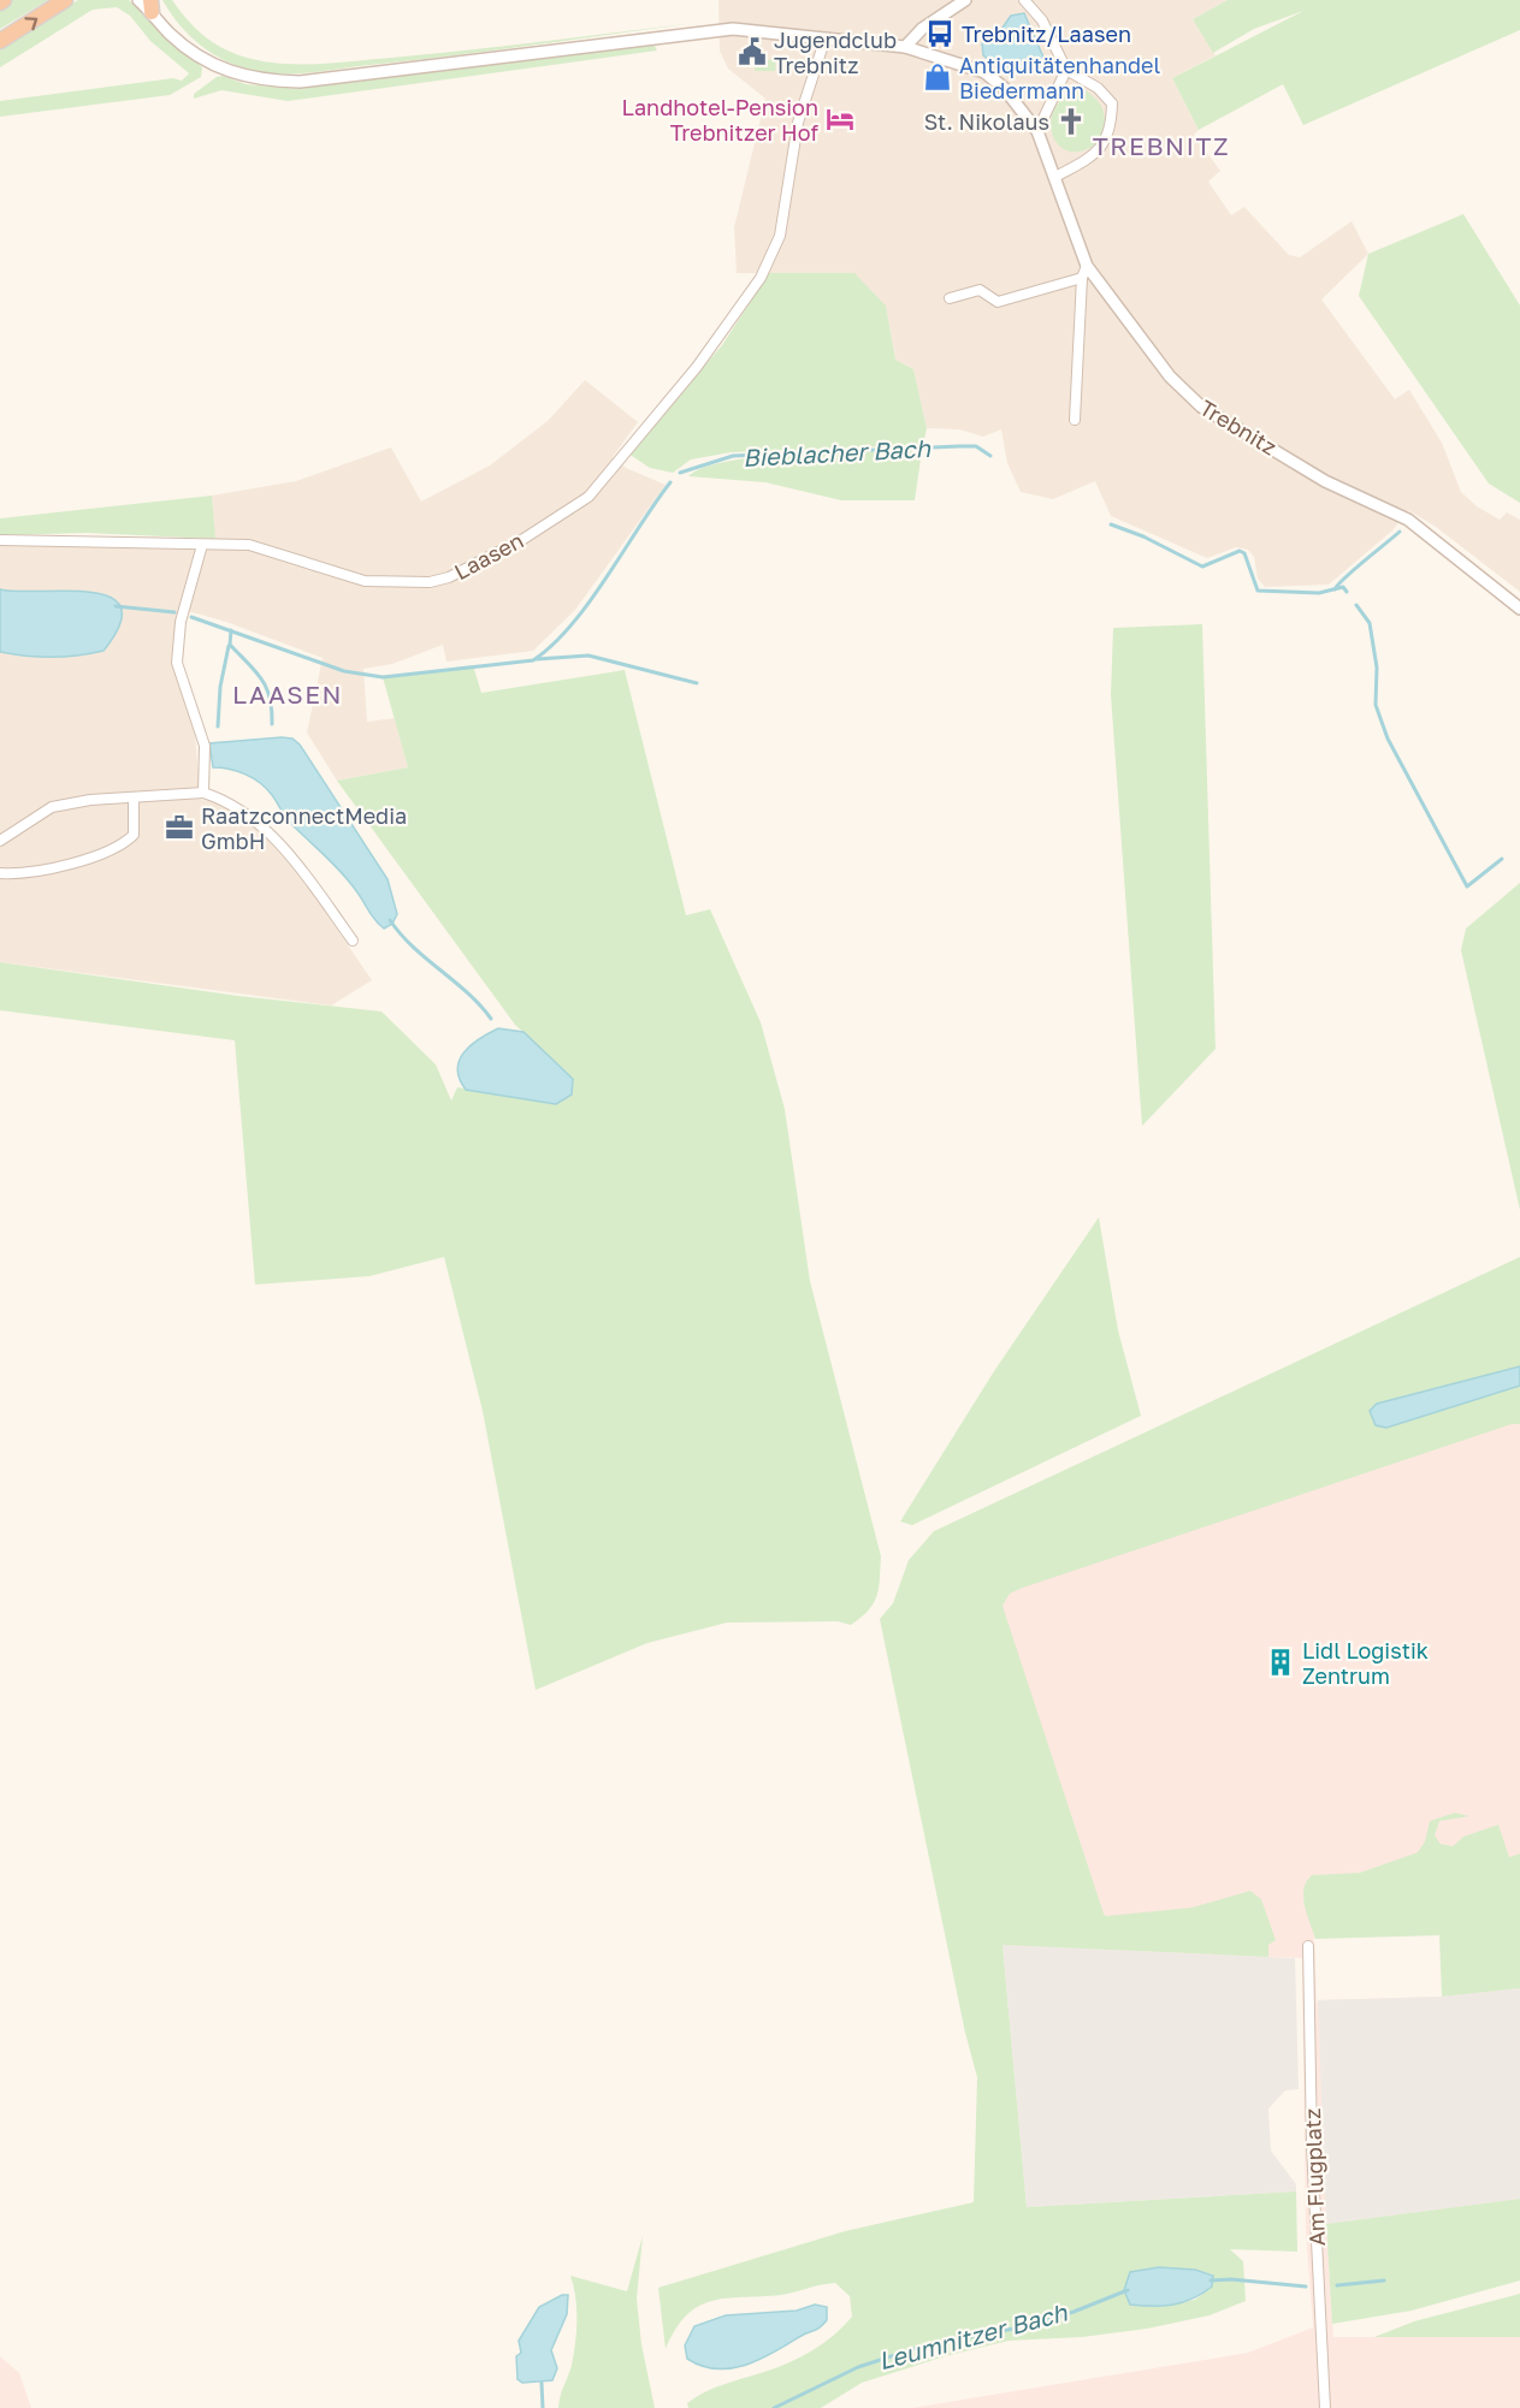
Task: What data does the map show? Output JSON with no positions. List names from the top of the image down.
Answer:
{
  "streets": {
    "street": ["Trebnitz", "Laasen", "Am Flugplatz"]
  },
  "districts": ["TREBNITZ", "LAASEN"],
  "water": ["Bieblacher Bach", "Leumnitzer Bach"],
  "places": {
    "bus stop": ["Trebnitz/Laasen"],
    "public building": ["Jugendclub Trebnitz"],
    "shop": ["Antiquitätenhandel Biedermann"],
    "hotel": ["Landhotel-Pension Trebnitzer Hof"],
    "church": ["St. Nikolaus"],
    "office": ["RaatzconnectMedia GmbH"],
    "building": ["Lidl Logistik Zentrum"]
  }
}
